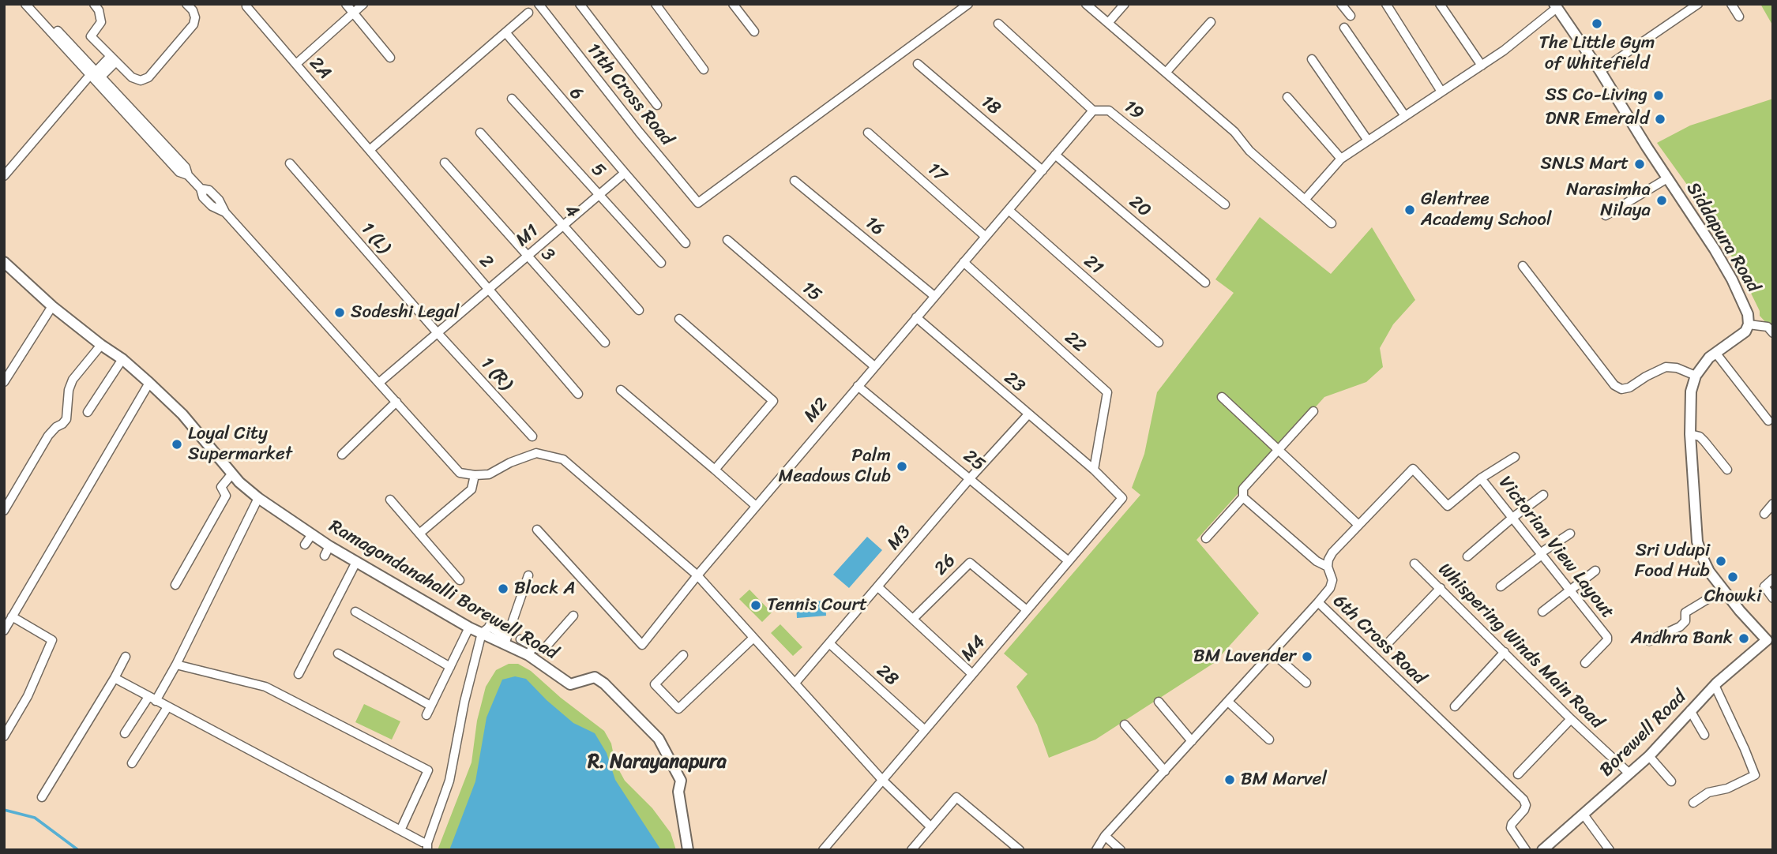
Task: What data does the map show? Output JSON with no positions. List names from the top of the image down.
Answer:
{
  "streets": {
    "street": [
      "2A",
      "6",
      "11th Cross Road",
      "18",
      "19",
      "5",
      "17",
      "20",
      "4",
      "16",
      "M1",
      "Siddapura Road",
      "1 (L)",
      "3",
      "2",
      "21",
      "15",
      "22",
      "1 (R)",
      "23",
      "M2",
      "25",
      "M3",
      "Victorian View Layout",
      "26",
      "Ramagondanahalli Borewell Road",
      "6th Cross Road",
      "Whispering Winds Main Road",
      "M4",
      "28",
      "Borewell Road"
    ]
  },
  "crossings": [
    ["2A", "2"],
    ["6", "M1"],
    ["18", "M2"],
    ["19", "M2"],
    ["5", "M1"],
    ["17", "M2"],
    ["20", "M2"],
    ["4", "M1"],
    ["16", "M2"],
    ["M1", "1 (L)"],
    ["M1", "3"],
    ["M1", "2"],
    ["M1", "1 (R)"],
    ["1 (L)", "1 (R)"],
    ["21", "M2"],
    ["15", "M2"],
    ["22", "23"],
    ["22", "M2"],
    ["22", "M4"],
    ["23", "M2"],
    ["23", "M3"],
    ["23", "M4"],
    ["M2", "25"],
    ["25", "M3"],
    ["25", "M4"],
    ["M3", "28"],
    ["Victorian View Layout", "6th Cross Road"],
    ["26", "M4"],
    ["Whispering Winds Main Road", "Borewell Road"],
    ["M4", "28"]
  ],
  "districts": ["R. Narayanapura"],
  "places": [
    "The Little Gym of Whitefield",
    "SS Co-Living",
    "DNR Emerald",
    "SNLS Mart",
    "Narasimha Nilaya",
    "Glentree Academy School",
    "Sodeshi Legal",
    "Loyal City Supermarket",
    "Palm Meadows Club",
    "Sri Udupi Food Hub",
    "Chowki",
    "Block A",
    "Tennis Court",
    "Andhra Bank",
    "BM Lavender",
    "BM Marvel"
  ]
}
